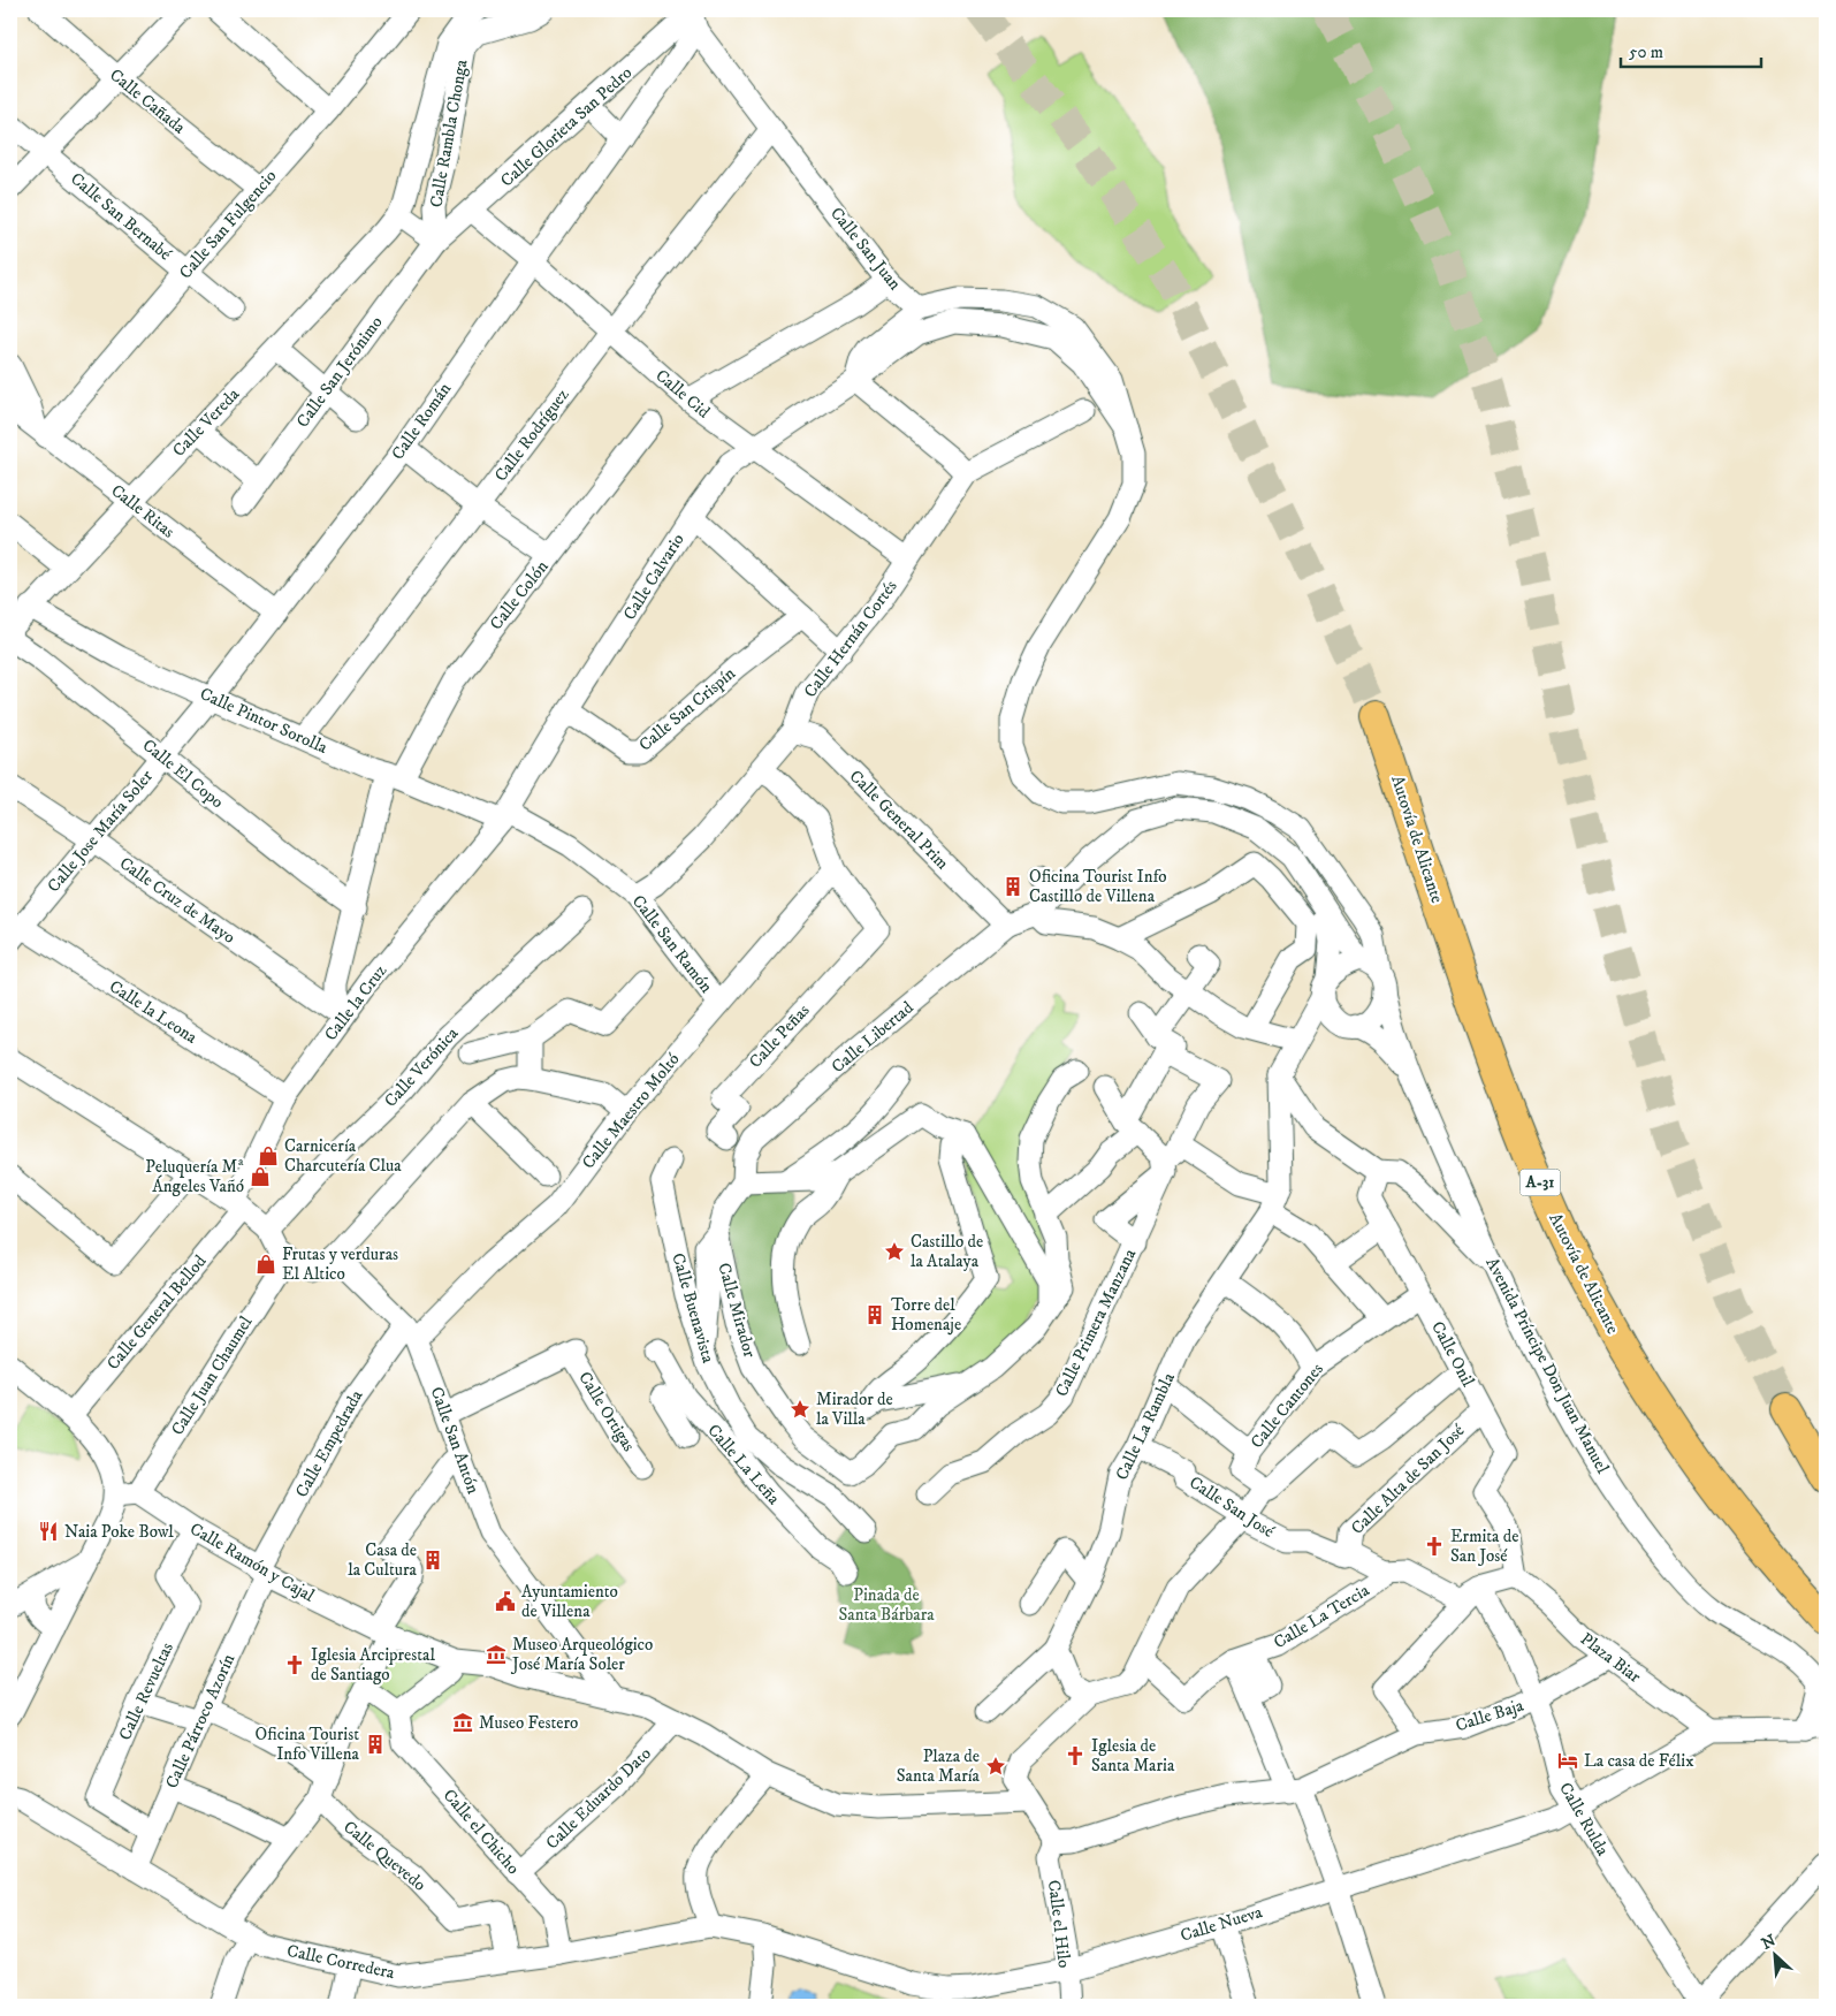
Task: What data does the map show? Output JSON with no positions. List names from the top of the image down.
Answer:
{
  "streets": {
    "highway": ["Autovía de Alicante", "A-31"],
    "street": [
      "Calle Cañada",
      "Calle Glorieta San Pedro",
      "Calle Rambla Chonga",
      "Calle San Bernabé",
      "Calle San Fulgencio",
      "Calle San Juan",
      "Calle San Jerónimo",
      "Calle Cid",
      "Calle Román",
      "Calle Vereda",
      "Calle Rodríguez",
      "Calle Ritas",
      "Calle Calvario",
      "Calle Colón",
      "Calle Hernán Cortés",
      "Calle San Crispín",
      "Calle Pintor Sorolla",
      "Calle El Copo",
      "Calle General Prim",
      "Calle Jose María Soler",
      "Calle Cruz de Mayo",
      "Calle San Ramón",
      "Calle la Cruz",
      "Calle la Leona",
      "Calle Peñas",
      "Calle Libertad",
      "Calle Verónica",
      "Calle Maestro Moltó",
      "Calle Buenavista",
      "Calle Mirador",
      "Calle General Bellod",
      "Calle Primera Manzana",
      "Calle Onil",
      "Avenida Príncipe Don Juan Manuel",
      "Calle Juan Chaumel",
      "Calle Cantones",
      "Calle Ortigas",
      "Calle La Rambla",
      "Calle San Antón",
      "Calle Empedrada",
      "Calle La Leña",
      "Calle Alta de San José",
      "Calle San José",
      "Calle Ramón y Cajal",
      "Calle La Tercia",
      "Plaza Biar",
      "Calle Revueltas",
      "Calle Baja",
      "Calle Párroco Azorín",
      "Calle Eduardo Dato",
      "Calle Rulda",
      "Calle el Chicho",
      "Calle Quevedo",
      "Calle el Hilo",
      "Calle Nueva",
      "Calle Corredera"
    ]
  },
  "crossings": [
    ["Calle Cañada", "Calle San Fulgencio"],
    ["Calle Glorieta San Pedro", "Calle Rambla Chonga"],
    ["Calle Glorieta San Pedro", "Calle San Juan"],
    ["Calle Glorieta San Pedro", "Calle San Jerónimo"],
    ["Calle Glorieta San Pedro", "Calle Cid"],
    ["Calle Glorieta San Pedro", "Calle Román"],
    ["Calle Rambla Chonga", "Calle San Jerónimo"],
    ["Calle Rambla Chonga", "Calle Vereda"],
    ["Calle San Bernabé", "Calle San Fulgencio"],
    ["Calle San Fulgencio", "Calle Ritas"],
    ["Calle San Juan", "Calle Román"],
    ["Calle San Juan", "Calle Rodríguez"],
    ["Calle Cid", "Calle Román"],
    ["Calle Cid", "Calle Rodríguez"],
    ["Calle Cid", "Calle Calvario"],
    ["Calle Cid", "Calle Hernán Cortés"],
    ["Calle Román", "Calle Ritas"],
    ["Calle Román", "Calle Pintor Sorolla"],
    ["Calle Román", "Calle Jose María Soler"],
    ["Calle Vereda", "Calle Ritas"],
    ["Calle Vereda", "Calle Pintor Sorolla"],
    ["Calle Rodríguez", "Calle Pintor Sorolla"],
    ["Calle Calvario", "Calle San Crispín"],
    ["Calle Calvario", "Calle Pintor Sorolla"],
    ["Calle Calvario", "Calle San Ramón"],
    ["Calle Calvario", "Calle la Cruz"],
    ["Calle Calvario", "Avenida Príncipe Don Juan Manuel"],
    ["Calle Colón", "Calle Pintor Sorolla"],
    ["Calle Colón", "Calle El Copo"],
    ["Calle Colón", "Calle Cruz de Mayo"],
    ["Calle Colón", "Calle la Cruz"],
    ["Calle Hernán Cortés", "Calle General Prim"],
    ["Calle Hernán Cortés", "Calle San Ramón"],
    ["Calle Pintor Sorolla", "Calle Jose María Soler"],
    ["Calle Pintor Sorolla", "Calle San Ramón"],
    ["Calle Pintor Sorolla", "Calle la Cruz"],
    ["Calle El Copo", "Calle Jose María Soler"],
    ["Calle General Prim", "Calle Libertad"],
    ["Calle Jose María Soler", "Calle Cruz de Mayo"],
    ["Calle Jose María Soler", "Calle la Leona"],
    ["Calle Cruz de Mayo", "Calle la Cruz"],
    ["Calle San Ramón", "Calle la Cruz"],
    ["Calle San Ramón", "Calle Maestro Moltó"],
    ["Calle la Cruz", "Calle la Leona"],
    ["Calle la Cruz", "Calle General Bellod"],
    ["Calle Peñas", "Calle Maestro Moltó"],
    ["Calle Maestro Moltó", "Calle San Antón"],
    ["Calle Maestro Moltó", "Calle Empedrada"],
    ["Calle Onil", "Calle Cantones"],
    ["Calle Onil", "Calle Alta de San José"],
    ["Calle Onil", "Plaza Biar"],
    ["Avenida Príncipe Don Juan Manuel", "Calle La Rambla"],
    ["Calle Juan Chaumel", "Calle Ramón y Cajal"],
    ["Calle Ortigas", "Calle San Antón"],
    ["Calle La Rambla", "Calle San José"],
    ["Calle San Antón", "Calle Empedrada"],
    ["Calle San Antón", "Calle Ramón y Cajal"],
    ["Calle Empedrada", "Calle Ramón y Cajal"],
    ["Calle Empedrada", "Calle Párroco Azorín"],
    ["Calle Alta de San José", "Calle San José"],
    ["Calle San José", "Calle La Tercia"],
    ["Calle San José", "Calle Rulda"],
    ["Calle Ramón y Cajal", "Calle Revueltas"],
    ["Calle Ramón y Cajal", "Calle Párroco Azorín"],
    ["Calle Ramón y Cajal", "Calle Eduardo Dato"],
    ["Plaza Biar", "Calle Baja"],
    ["Plaza Biar", "Calle Nueva"],
    ["Calle Revueltas", "Calle Párroco Azorín"],
    ["Calle Baja", "Calle Rulda"],
    ["Calle Baja", "Calle el Hilo"],
    ["Calle Párroco Azorín", "Calle Corredera"],
    ["Calle Eduardo Dato", "Calle el Chicho"],
    ["Calle Rulda", "Calle Nueva"],
    ["Calle el Chicho", "Calle Corredera"],
    ["Calle Quevedo", "Calle Corredera"],
    ["Calle el Hilo", "Calle Nueva"],
    ["Calle Nueva", "Calle Corredera"]
  ],
  "parks": ["Pinada de Santa Bárbara"],
  "places": {
    "building": [
      "Oficina Tourist Info Castillo de Villena",
      "Torre del Homenaje",
      "Casa de la Cultura",
      "Oficina Tourist Info Villena"
    ],
    "shop": ["Carnicería Charcutería Clua", "Peluquería Mª Ángeles Vañó", "Frutas y verduras El Altico"],
    "place": ["Castillo de la Atalaya", "Mirador de la Villa", "Plaza de Santa María"],
    "restaurant": ["Naia Poke Bowl"],
    "church": ["Ermita de San José", "Iglesia Arciprestal de Santiago", "Iglesia de Santa Maria"],
    "public building": ["Ayuntamiento de Villena"],
    "museum": ["Museo Arqueológico José María Soler", "Museo Festero"],
    "hotel": ["La casa de Félix"]
  },
  "scale_bar": "50 m",
  "north": "top left"
}
